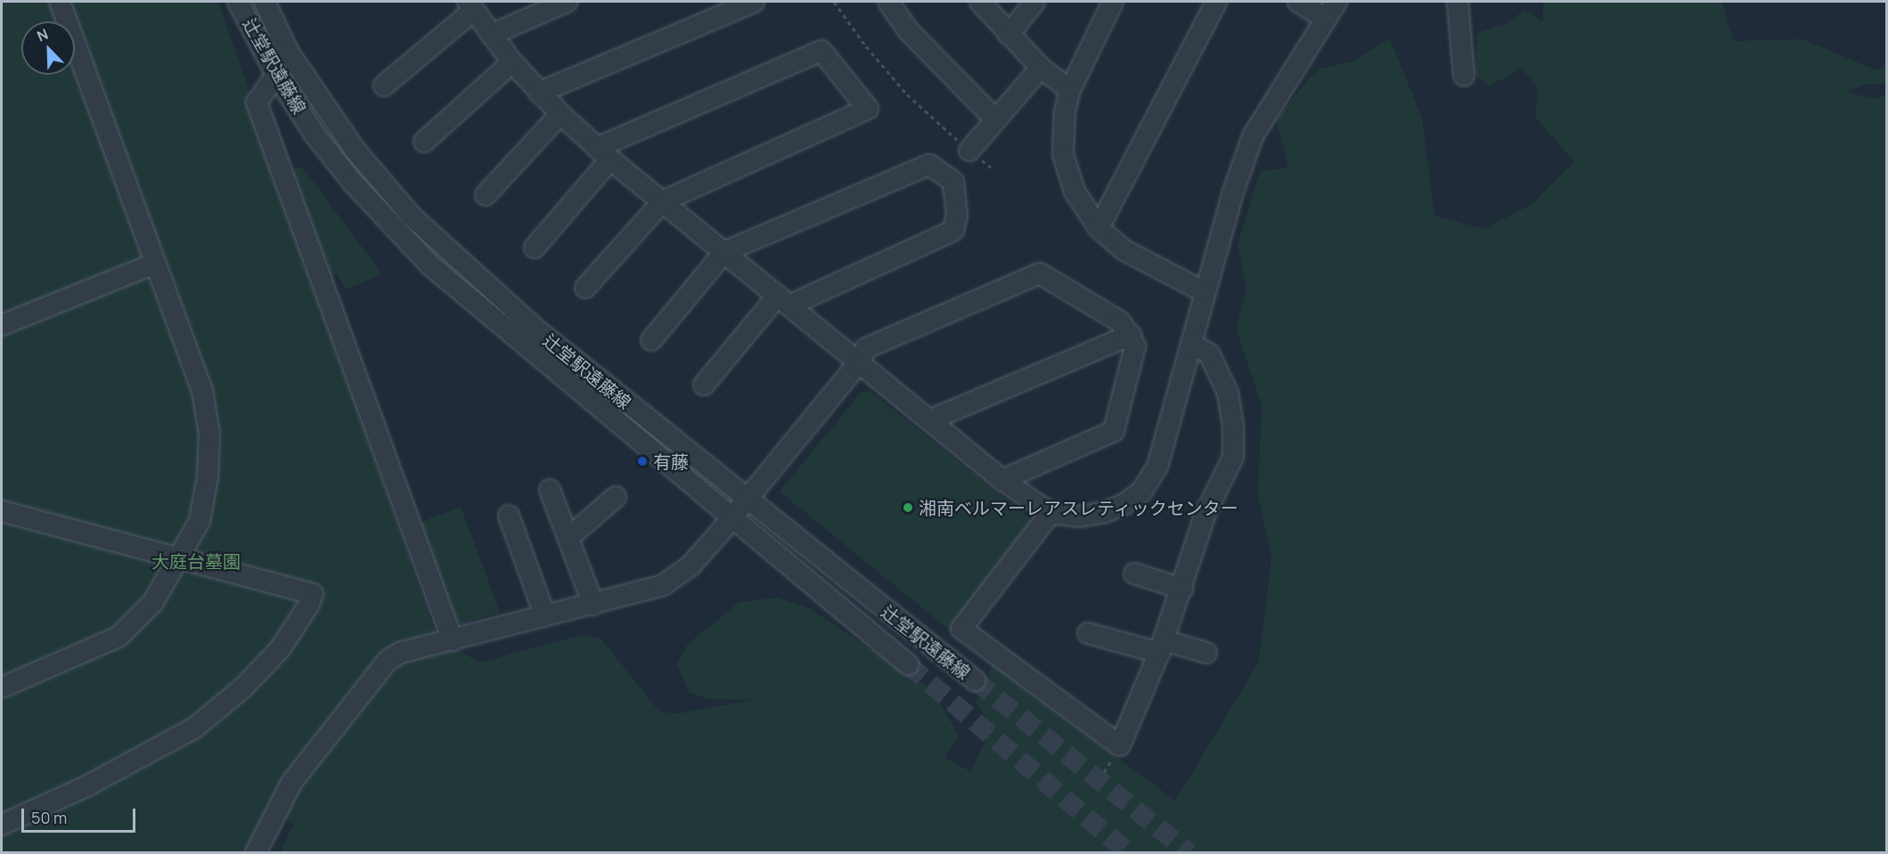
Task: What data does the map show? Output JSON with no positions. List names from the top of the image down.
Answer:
{
  "streets": {
    "street": ["辻堂駅遠藤線"]
  },
  "parks": ["大庭台墓園"],
  "places": ["有藤", "湘南ベルマーレアスレティックセンター"],
  "scale_bar": "50 m",
  "north": "top left"
}
